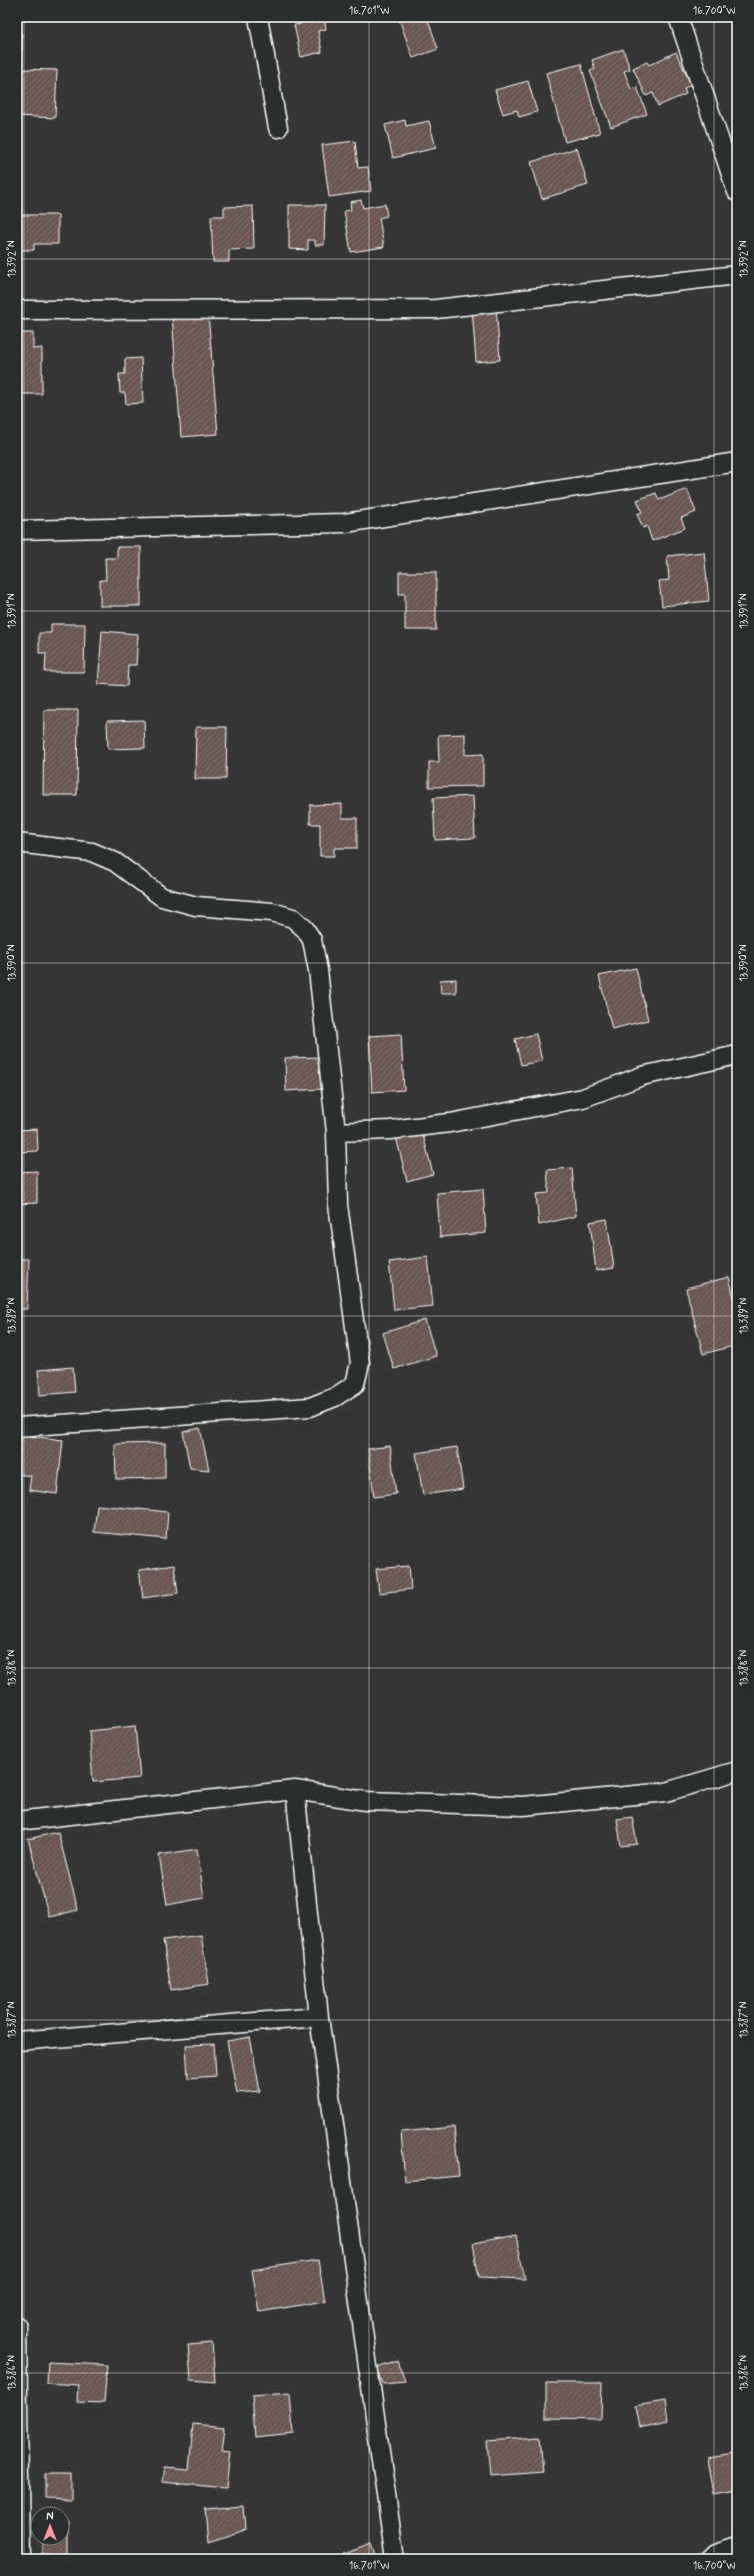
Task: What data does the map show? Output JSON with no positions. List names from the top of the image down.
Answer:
{
  "north": "top",
  "coordinates": [
    "16.701°W",
    "16.700°W",
    "13.392°N",
    "13.391°N",
    "13.390°N",
    "13.389°N",
    "13.388°N",
    "13.387°N",
    "13.386°N"
  ]
}
